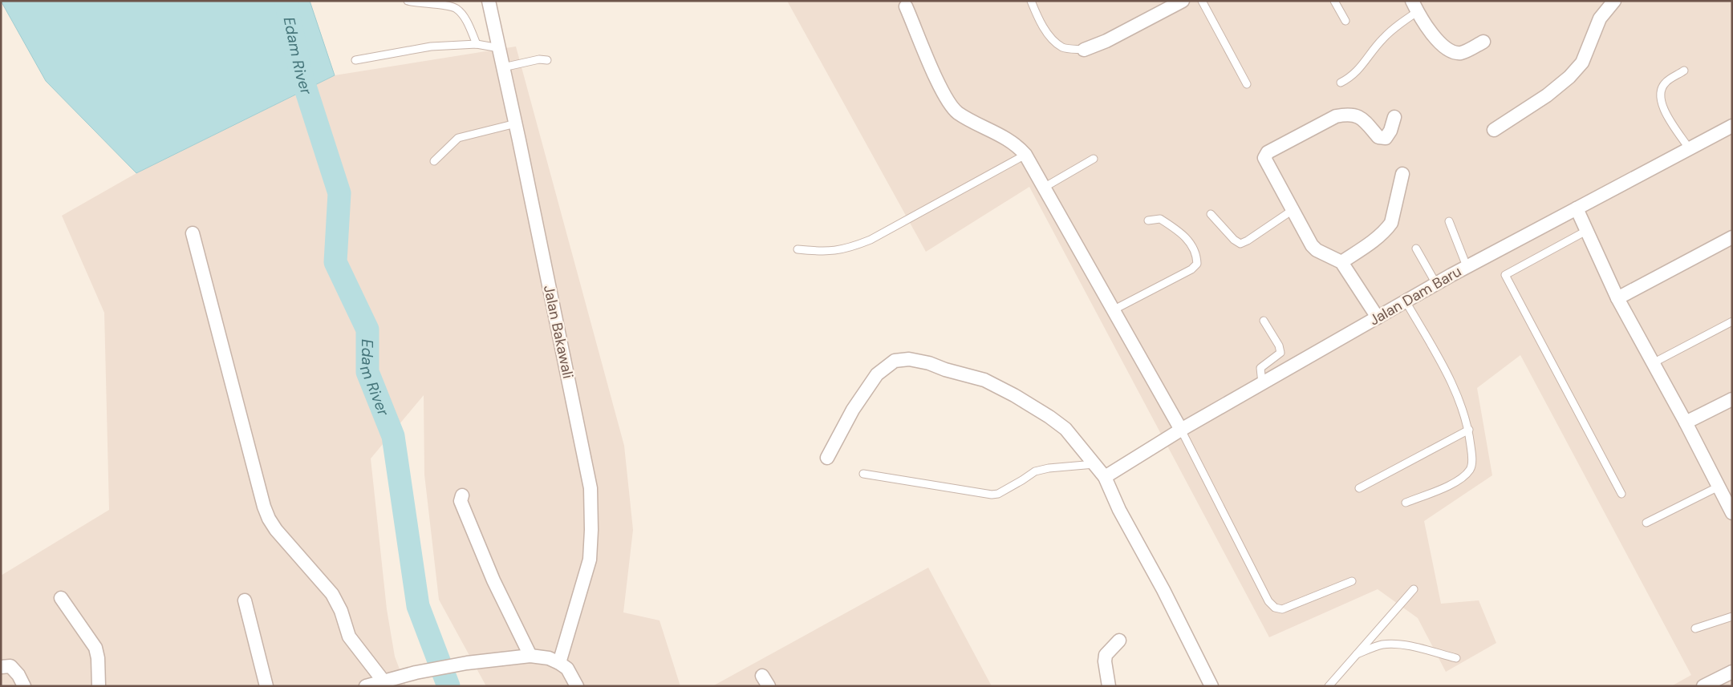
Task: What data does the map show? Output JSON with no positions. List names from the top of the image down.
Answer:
{
  "streets": {
    "street": ["Jalan Dam Baru", "Jalan Bakawali"]
  },
  "water": ["Edam River"]
}
